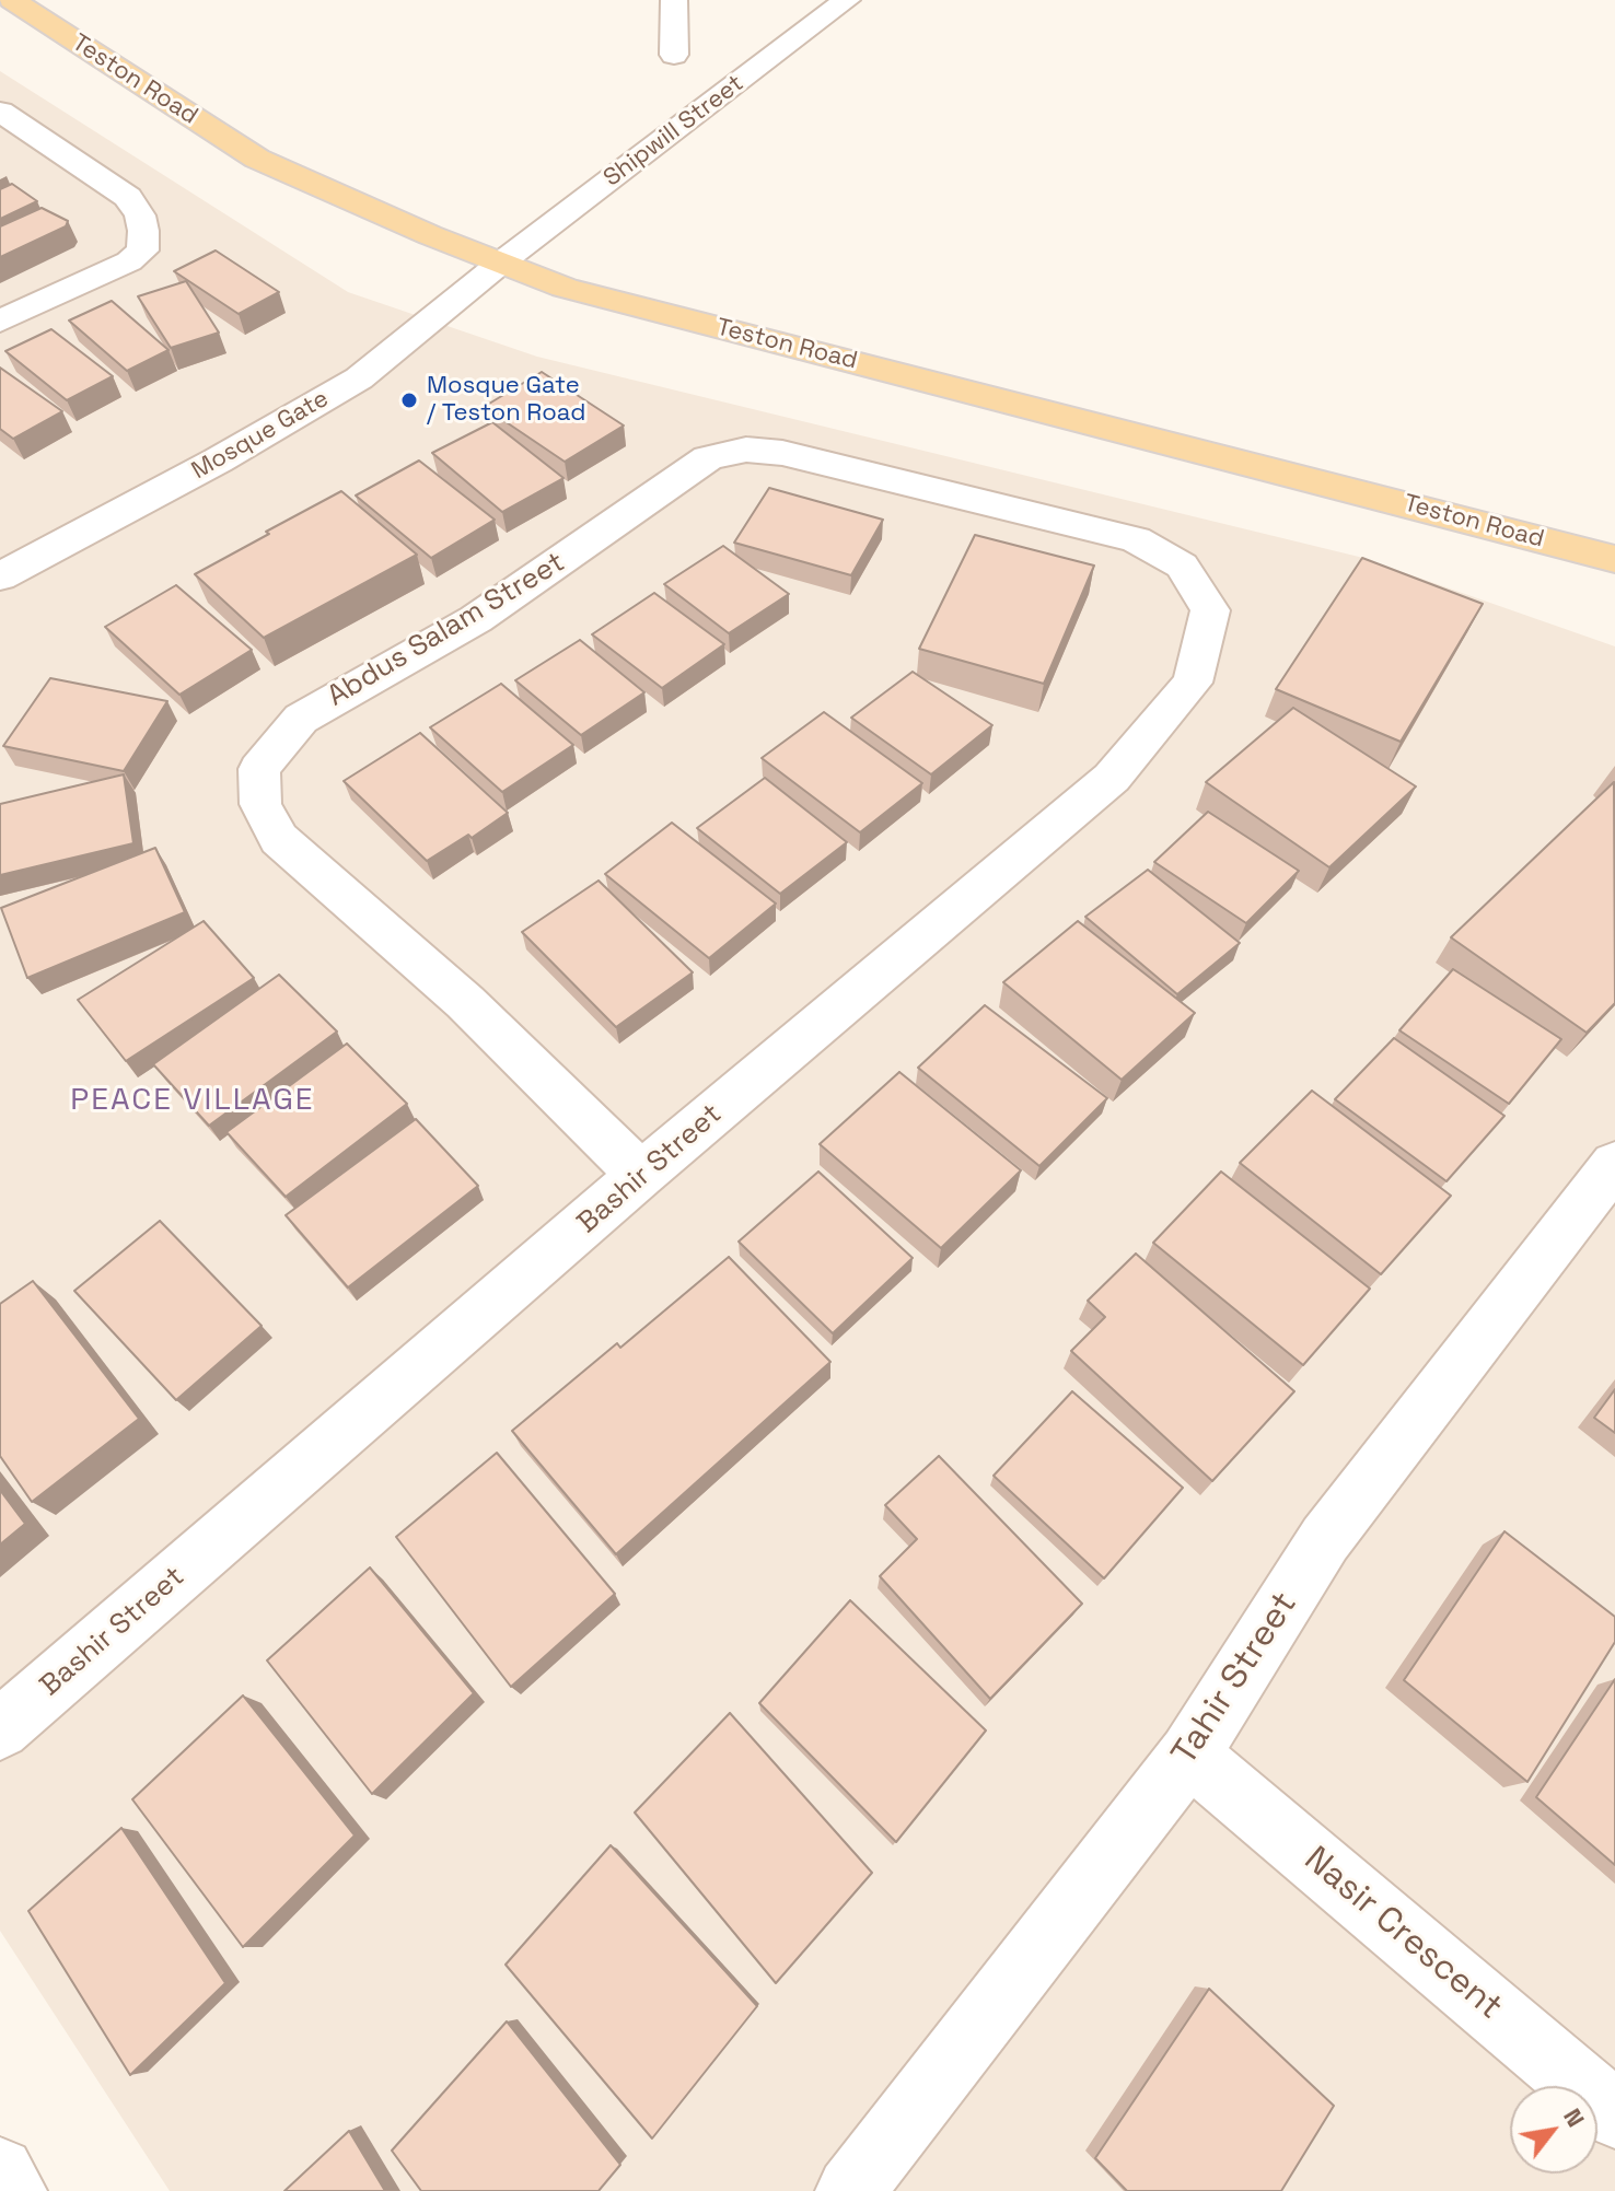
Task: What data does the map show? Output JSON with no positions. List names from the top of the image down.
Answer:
{
  "streets": {
    "main road": ["Teston Road"],
    "street": [
      "Shipwill Street",
      "Mosque Gate",
      "Abdus Salam Street",
      "Bashir Street",
      "Tahir Street",
      "Nasir Crescent"
    ]
  },
  "crossings": [
    ["Teston Road", "Shipwill Street"],
    ["Teston Road", "Mosque Gate"],
    ["Shipwill Street", "Mosque Gate"],
    ["Abdus Salam Street", "Bashir Street"],
    ["Tahir Street", "Nasir Crescent"]
  ],
  "districts": ["PEACE VILLAGE"],
  "places": ["Mosque Gate / Teston Road"],
  "north": "top right"
}
